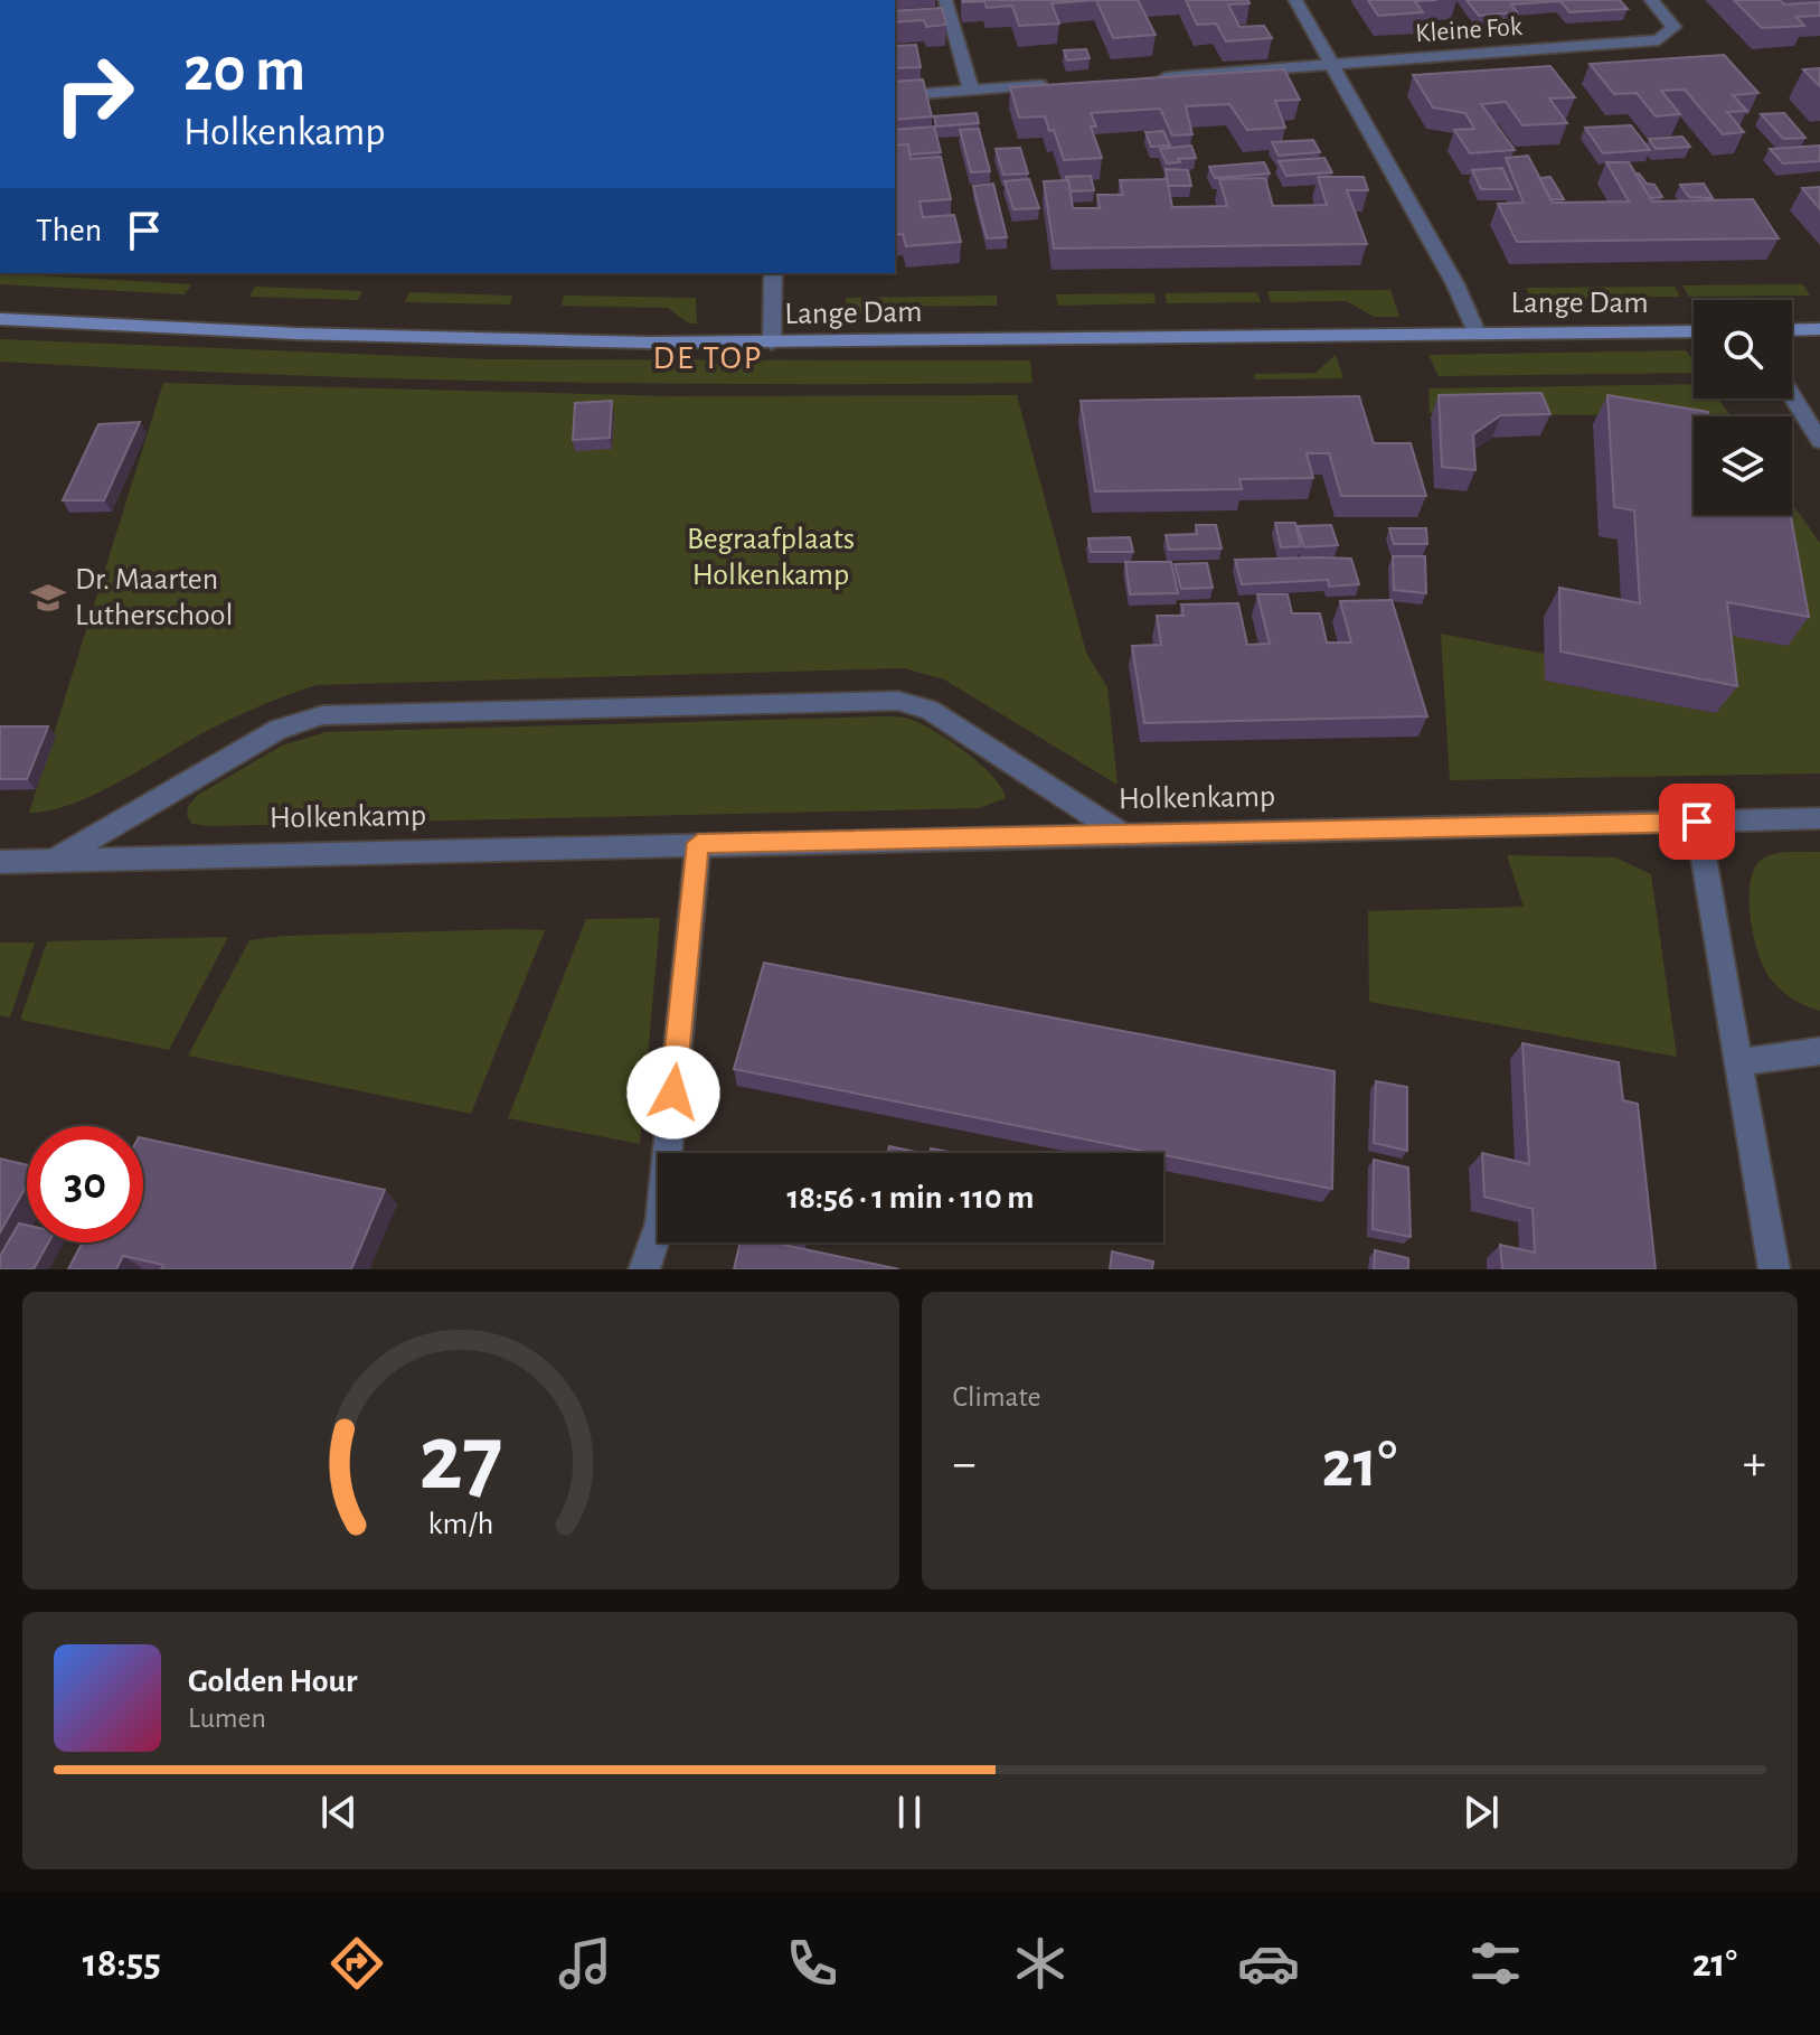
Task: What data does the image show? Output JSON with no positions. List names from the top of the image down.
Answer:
{
  "streets": {
    "street": ["Kleine Fok", "Lange Dam", "Holkenkamp"]
  },
  "districts": ["DE TOP"],
  "parks": ["Begraafplaats Holkenkamp"],
  "places": {
    "school or university": ["Dr. Maarten Lutherschool"]
  },
  "page": {
    "turn": ["20 m", "Holkenkamp"],
    "then": "Then",
    "limit": "30",
    "trip": "18:56 · 1 min · 110 m",
    "tile": "Climate",
    "heat": ["−", "21°", "+"],
    "song": ["Golden Hour", "Lumen"],
    "tabs": ["18:55", "21°"],
    "gauge": ["27", "km/h"]
  }
}
